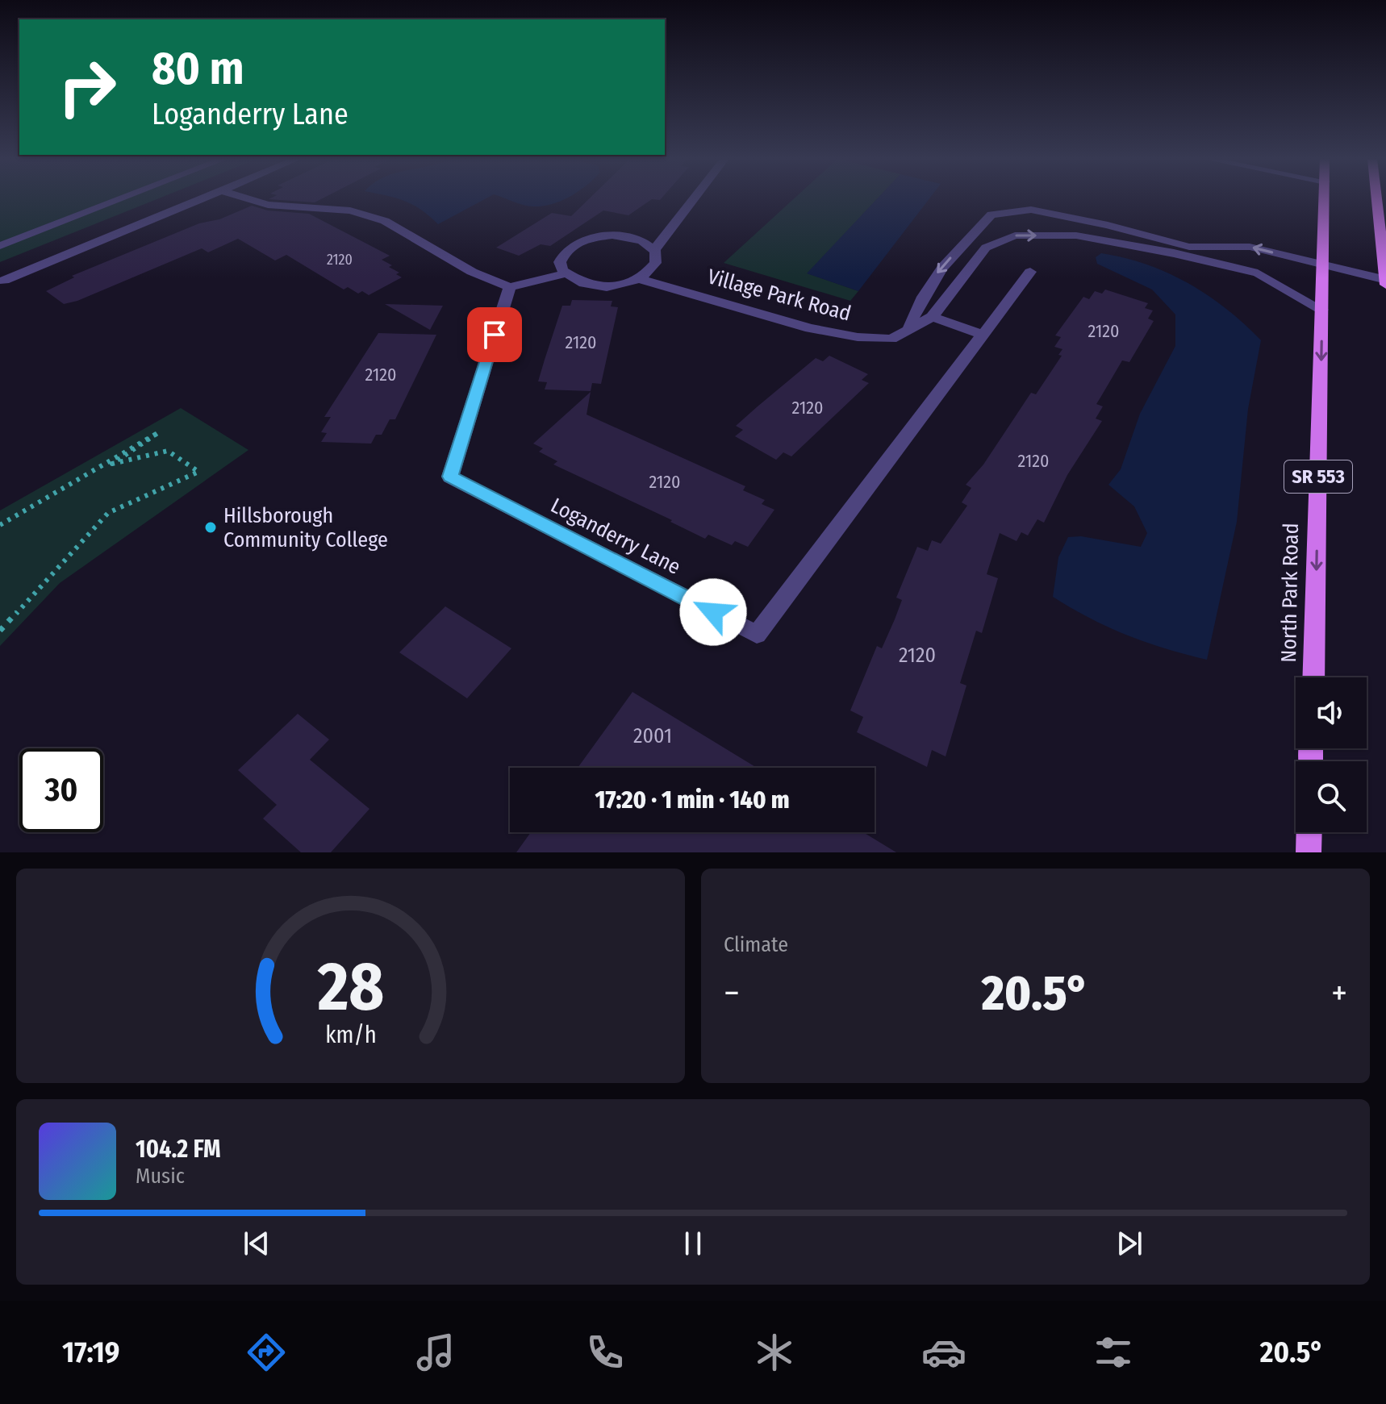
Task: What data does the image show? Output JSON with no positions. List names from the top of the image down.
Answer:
{
  "streets": {
    "main road": ["SR 553", "North Park Road"],
    "street": ["Village Park Road", "Loganderry Lane"]
  },
  "crossings": [
    ["Village Park Road", "SR 553"],
    ["Village Park Road", "North Park Road"],
    ["SR 553", "North Park Road"]
  ],
  "one_way": ["North Park Road"],
  "places": ["Hillsborough Community College"],
  "house_numbers": [
    "2120",
    "2120",
    "2120",
    "2120",
    "2120",
    "2120",
    "2120",
    "2120",
    "2001"
  ],
  "page": {
    "turn": ["80 m", "Loganderry Lane"],
    "limit": "30",
    "trip": "17:20 · 1 min · 140 m",
    "tile": "Climate",
    "heat": ["−", "20.5°", "+"],
    "song": ["104.2 FM", "Music"],
    "tabs": ["17:19", "20.5°"],
    "gauge": ["28", "km/h"]
  }
}
